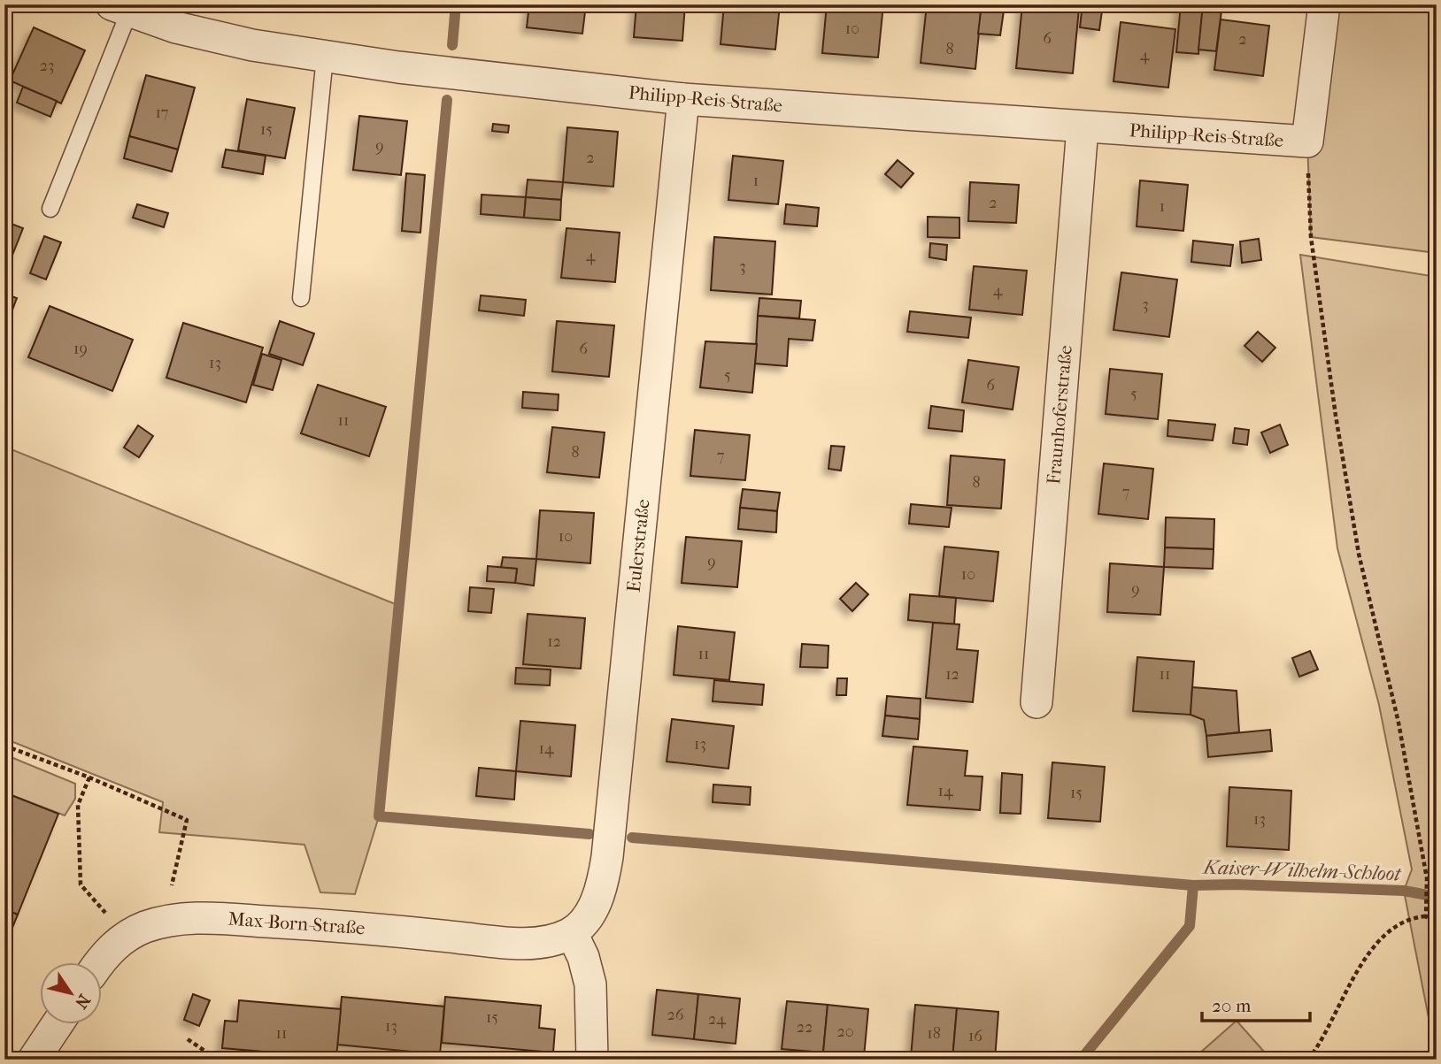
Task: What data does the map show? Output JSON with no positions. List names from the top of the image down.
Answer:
{
  "streets": {
    "street": [
      "Philipp-Reis-Straße",
      "Fraunhoferstraße",
      "Eulerstraße",
      "Max-Born-Straße"
    ]
  },
  "crossings": [
    ["Philipp-Reis-Straße", "Fraunhoferstraße"],
    ["Philipp-Reis-Straße", "Eulerstraße"],
    ["Eulerstraße", "Max-Born-Straße"]
  ],
  "water": ["Kaiser-Wilhelm-Schloot"],
  "house_numbers": [
    "10",
    "6",
    "2",
    "8",
    "4",
    "23",
    "17",
    "15",
    "9",
    "2",
    "1",
    "2",
    "1",
    "4",
    "3",
    "4",
    "3",
    "19",
    "6",
    "13",
    "5",
    "6",
    "5",
    "11",
    "8",
    "7",
    "8",
    "7",
    "10",
    "9",
    "10",
    "9",
    "12",
    "11",
    "12",
    "11",
    "13",
    "14",
    "14",
    "15",
    "13",
    "26",
    "15",
    "24",
    "13",
    "22",
    "20",
    "11",
    "18",
    "16"
  ],
  "scale_bar": "20 m",
  "north": "bottom right"
}
